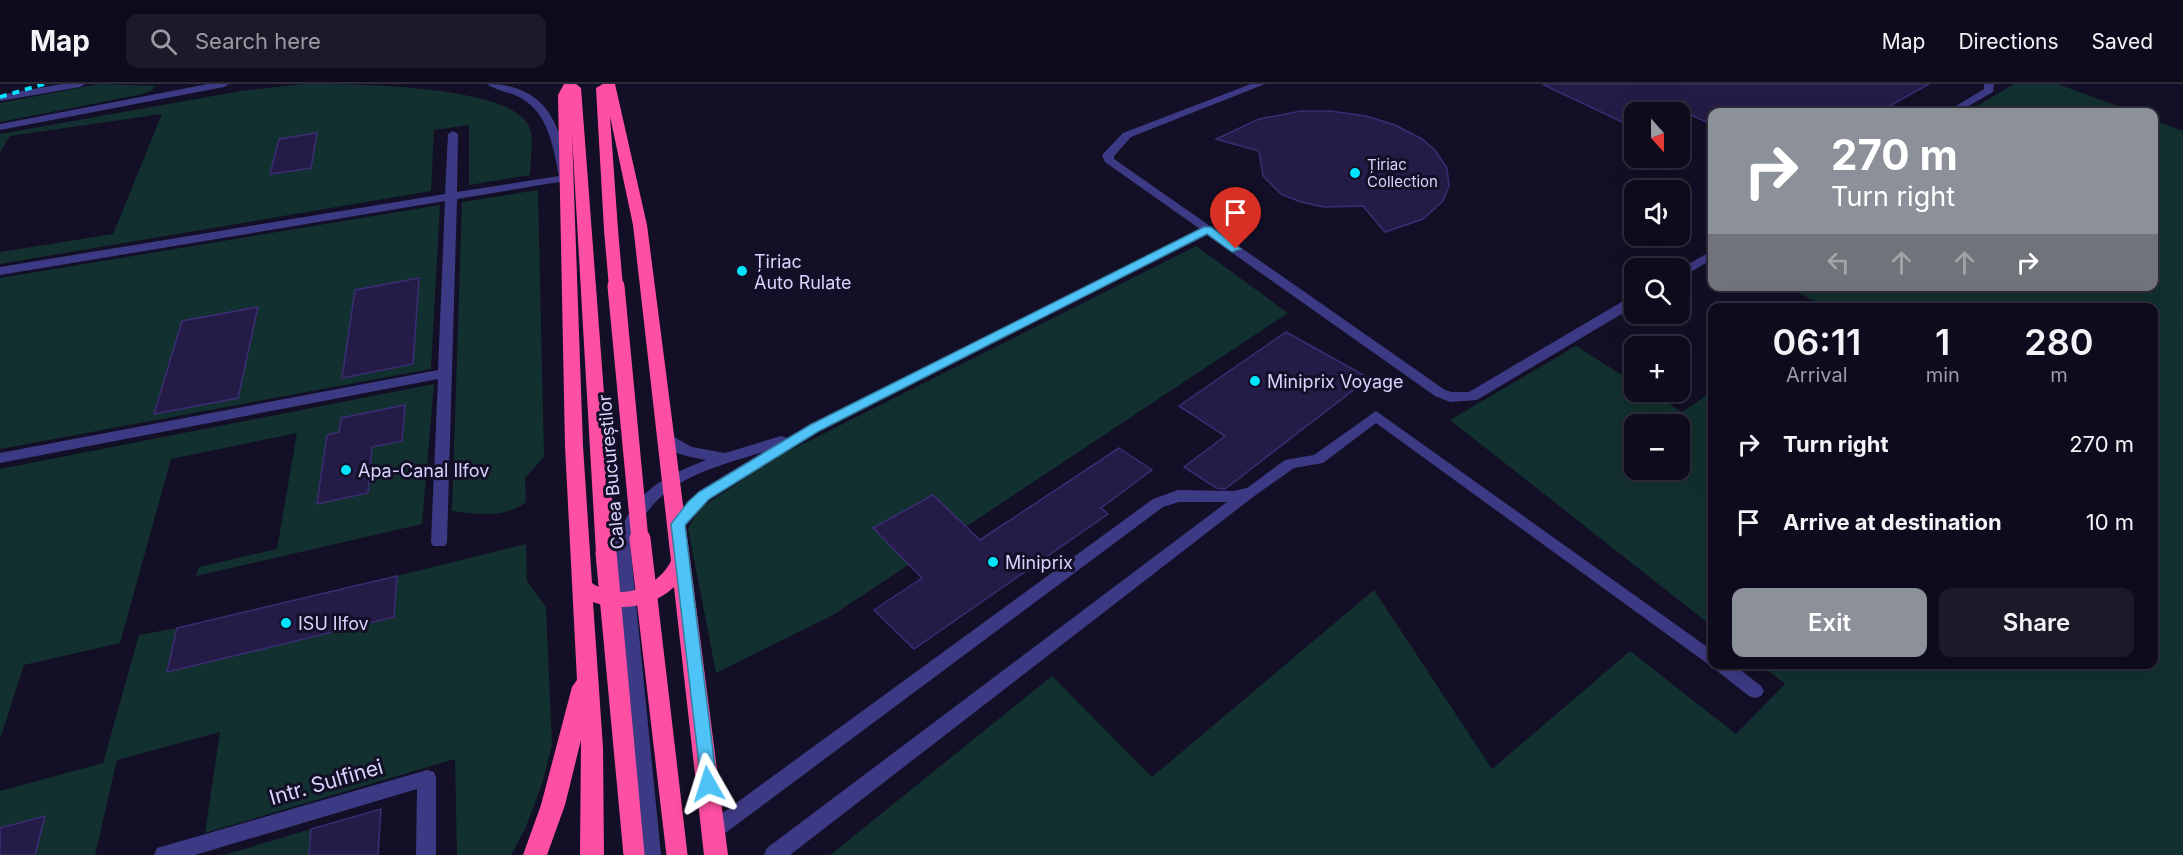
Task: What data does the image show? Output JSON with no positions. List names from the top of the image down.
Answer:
{
  "streets": {
    "highway": ["Calea Bucureștilor"],
    "street": ["Intr. Sulfinei"]
  },
  "places": [
    "Țiriac Collection",
    "Țiriac Auto Rulate",
    "Miniprix Voyage",
    "Apa-Canal Ilfov",
    "Miniprix",
    "ISU Ilfov"
  ],
  "north": "bottom",
  "page": {
    "header": "Map",
    "search": "Search here",
    "nav": ["Map", "Directions", "Saved"],
    "map_buttons": ["+", "−"],
    "turn": ["270 m", "Turn right"],
    "eta": [
      "06:11",
      "Arrival",
      "1",
      "min",
      "280",
      "m"
    ],
    "list": [
      {
        "name": "Turn right",
        "value": "270 m"
      },
      {
        "name": "Arrive at destination",
        "value": "10 m"
      }
    ],
    "buttons": ["Exit", "Share"]
  }
}
